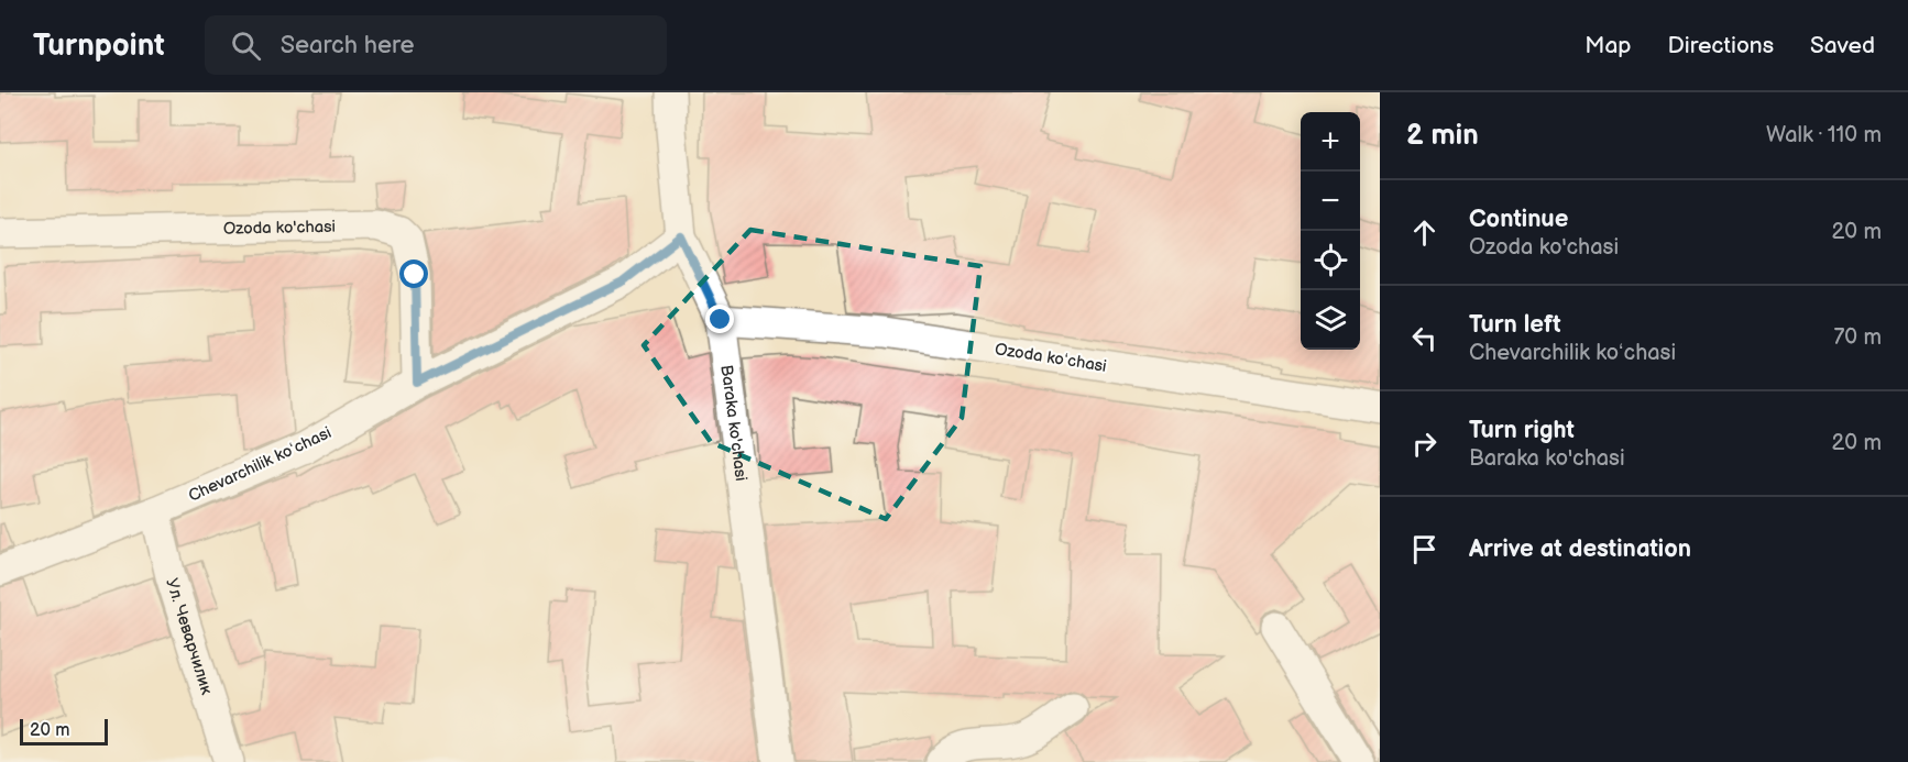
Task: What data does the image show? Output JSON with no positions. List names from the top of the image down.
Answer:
{
  "streets": {
    "street": [
      "Ozoda ko'chasi",
      "Ozoda koʻchasi",
      "Baraka ko'chasi",
      "Chevarchilik koʻchasi",
      "Ул. Чеварчилик"
    ]
  },
  "crossings": [
    ["Ozoda ko'chasi", "Chevarchilik koʻchasi"],
    ["Ozoda koʻchasi", "Baraka ko'chasi"],
    ["Baraka ko'chasi", "Chevarchilik koʻchasi"],
    ["Chevarchilik koʻchasi", "Ул. Чеварчилик"]
  ],
  "scale_bar": "20 m",
  "page": {
    "header": "Turnpoint",
    "search": "Search here",
    "nav": ["Map", "Directions", "Saved"],
    "heading": ["2 min", "Walk · 110 m"],
    "map_buttons": ["+", "−"],
    "list": [
      ["Continue", "Ozoda ko'chasi", "20 m"],
      ["Turn left", "Chevarchilik koʻchasi", "70 m"],
      ["Turn right", "Baraka ko'chasi", "20 m"],
      "Arrive at destination"
    ],
    "scale": "20 m"
  }
}
